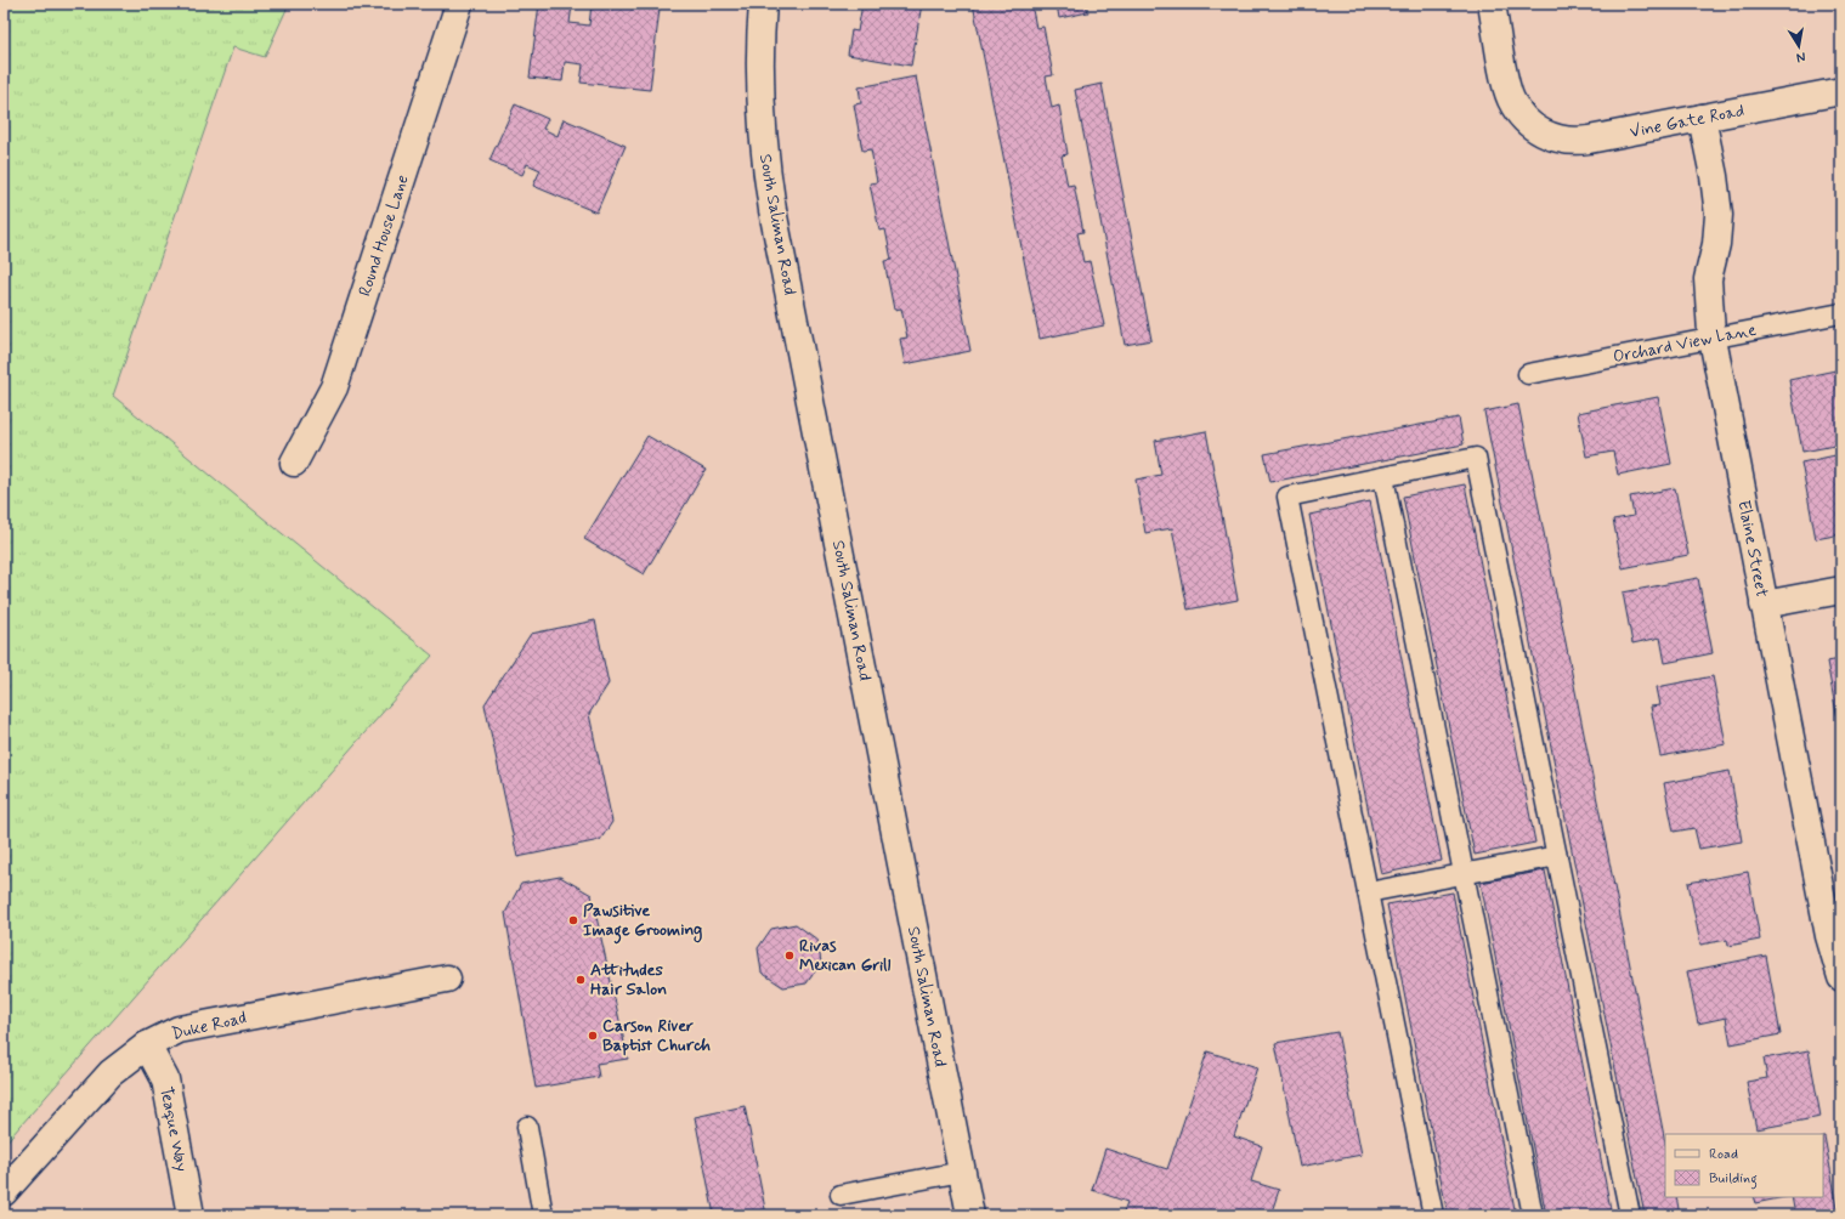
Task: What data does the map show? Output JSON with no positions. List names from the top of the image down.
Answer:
{
  "streets": {
    "street": [
      "Vine Gate Road",
      "South Saliman Road",
      "Round House Lane",
      "Elaine Street",
      "Duke Road",
      "Teaque Way"
    ],
    "lane": ["Orchard View Lane"]
  },
  "crossings": [
    ["Vine Gate Road", "Elaine Street"],
    ["Orchard View Lane", "Elaine Street"],
    ["Duke Road", "Teaque Way"]
  ],
  "places": [
    "Pawsitive Image Grooming",
    "Rivas Mexican Grill",
    "Attitudes Hair Salon",
    "Carson River Baptist Church"
  ],
  "legend": ["Road", "Building"],
  "north": "bottom"
}
